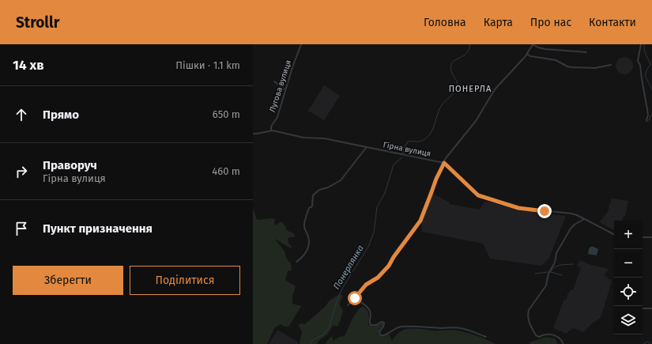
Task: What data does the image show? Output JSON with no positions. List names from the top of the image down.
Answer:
{
  "streets": {
    "street": ["Лугова вулиця", "Гірна вулиця"]
  },
  "crossings": [
    ["Лугова вулиця", "Гірна вулиця"]
  ],
  "districts": ["ПОНЕРЛА"],
  "water": ["Понерлянка"],
  "page": {
    "header": "Strollr",
    "nav": [
      "Головна",
      "Карта",
      "Про нас",
      "Контакти"
    ],
    "heading": ["14 хв", "Пішки · 1.1 km"],
    "list": [
      ["Прямо", "650 m"],
      ["Праворуч", "Гірна вулиця", "460 m"],
      "Пункт призначення"
    ],
    "map_buttons": ["+", "−"],
    "buttons": ["Зберегти", "Поділитися"]
  }
}
